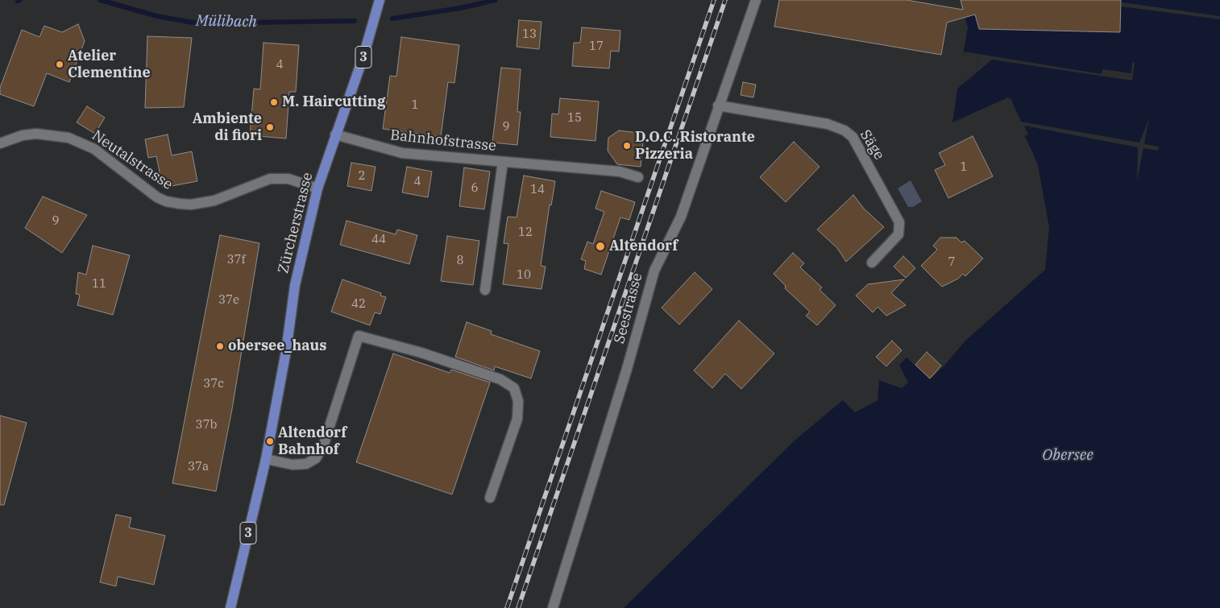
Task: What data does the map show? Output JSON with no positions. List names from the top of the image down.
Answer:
{
  "streets": {
    "main road": ["3", "Zürcherstrasse"],
    "street": [
      "Bahnhofstrasse",
      "Säge",
      "Neutalstrasse",
      "Seestrasse"
    ]
  },
  "crossings": [
    ["Bahnhofstrasse", "Zürcherstrasse"],
    ["Säge", "Seestrasse"],
    ["Neutalstrasse", "Zürcherstrasse"]
  ],
  "water": ["Mülibach", "Obersee"],
  "places": [
    "Atelier Clementine",
    "M. Haircutting",
    "Ambiente di fiori",
    "D.O.C. Ristorante Pizzeria",
    "Altendorf",
    "obersee_haus",
    "Altendorf Bahnhof"
  ],
  "house_numbers": [
    "13",
    "17",
    "4",
    "1",
    "15",
    "9",
    "1",
    "2",
    "4",
    "6",
    "14",
    "9",
    "12",
    "44",
    "37f",
    "8",
    "7",
    "10",
    "11",
    "37e",
    "42",
    "37c",
    "37b",
    "37a"
  ]
}
